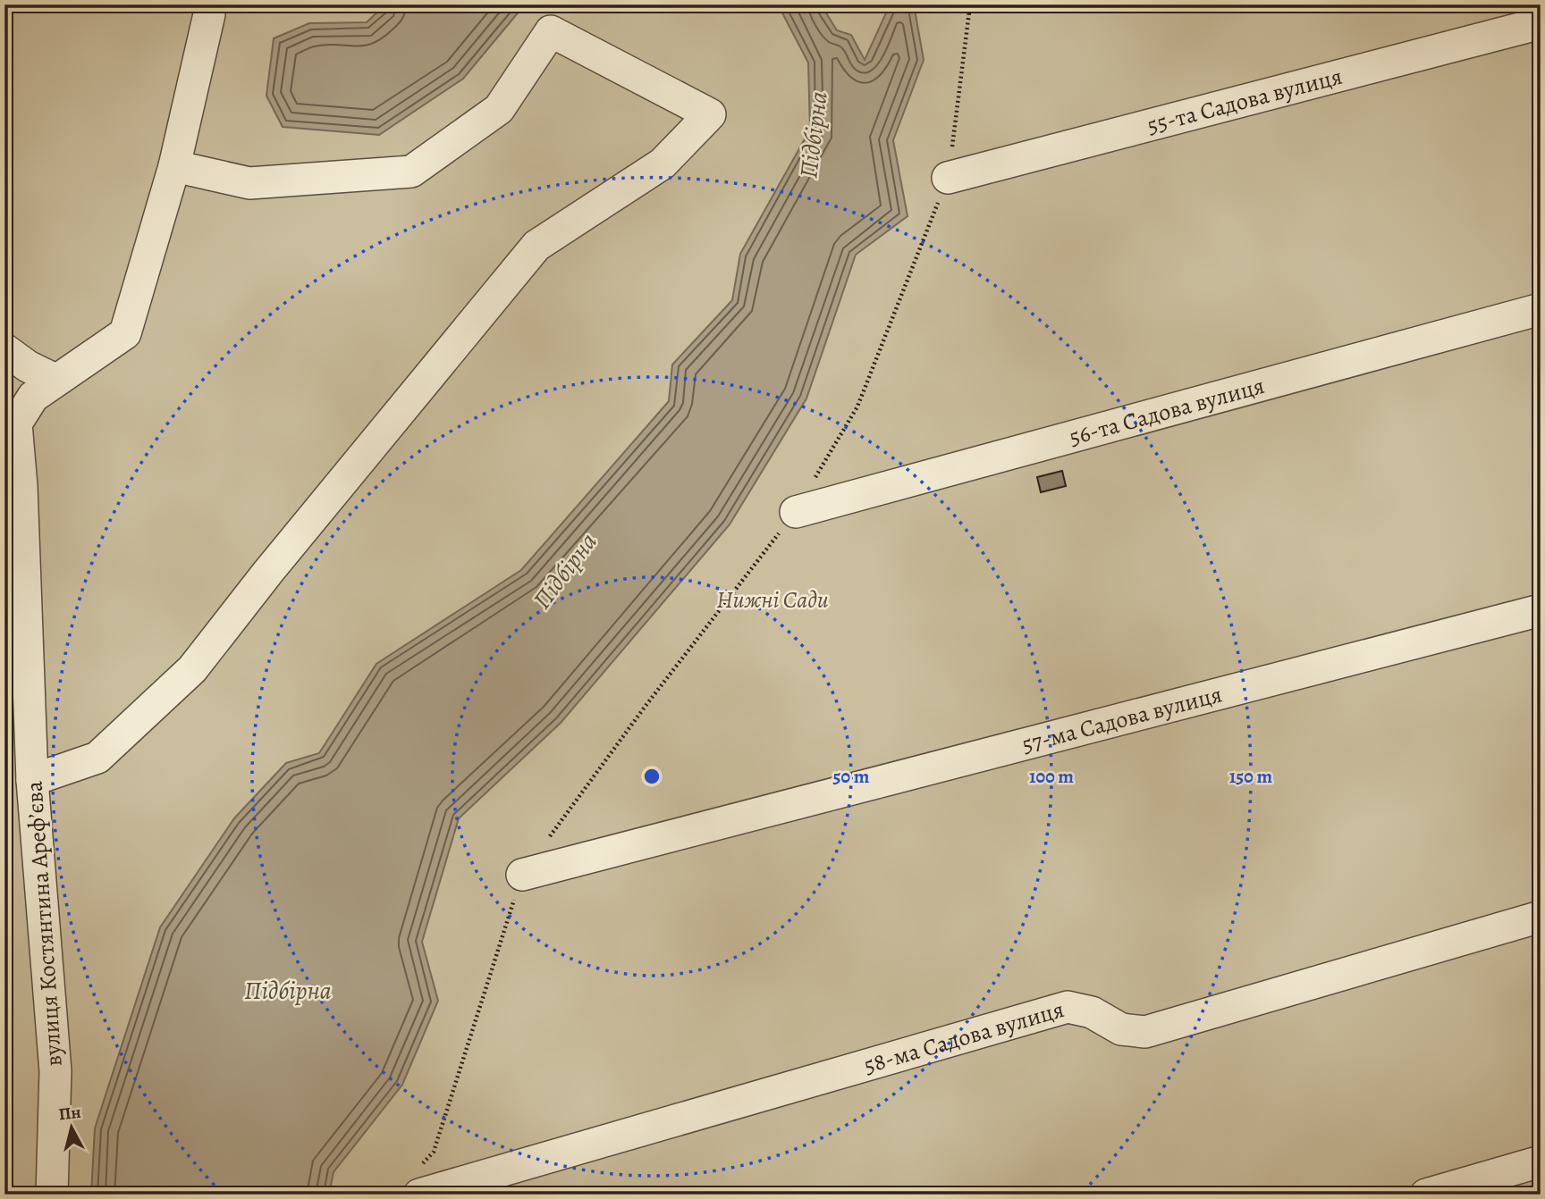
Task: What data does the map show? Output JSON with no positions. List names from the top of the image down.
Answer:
{
  "streets": {
    "street": [
      "55-та Садова вулиця",
      "56-та Садова вулиця",
      "57-ма Садова вулиця",
      "вулиця Костянтина Арефʼєва",
      "58-ма Садова вулиця"
    ]
  },
  "water": ["Підбірна"],
  "parks": ["Нижні Сади"],
  "north": "top",
  "rings": ["50 m", "100 m", "150 m"]
}
